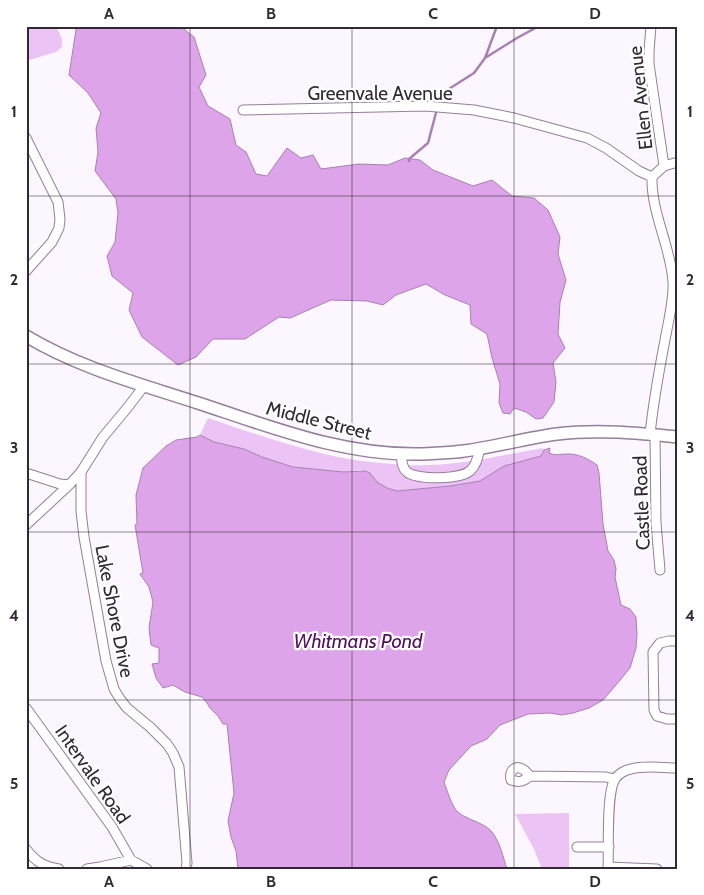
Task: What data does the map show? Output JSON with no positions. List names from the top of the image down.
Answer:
{
  "streets": {
    "main road": ["Middle Street"],
    "street": [
      "Greenvale Avenue",
      "Ellen Avenue",
      "Castle Road",
      "Lake Shore Drive",
      "Intervale Road"
    ]
  },
  "crossings": [
    ["Greenvale Avenue", "Castle Road"],
    ["Middle Street", "Castle Road"]
  ],
  "water": ["Whitmans Pond"],
  "grid": {
    "columns": [
      "A",
      "B",
      "C",
      "D"
    ],
    "rows": [
      "1",
      "2",
      "3",
      "4",
      "5"
    ]
  }
}
